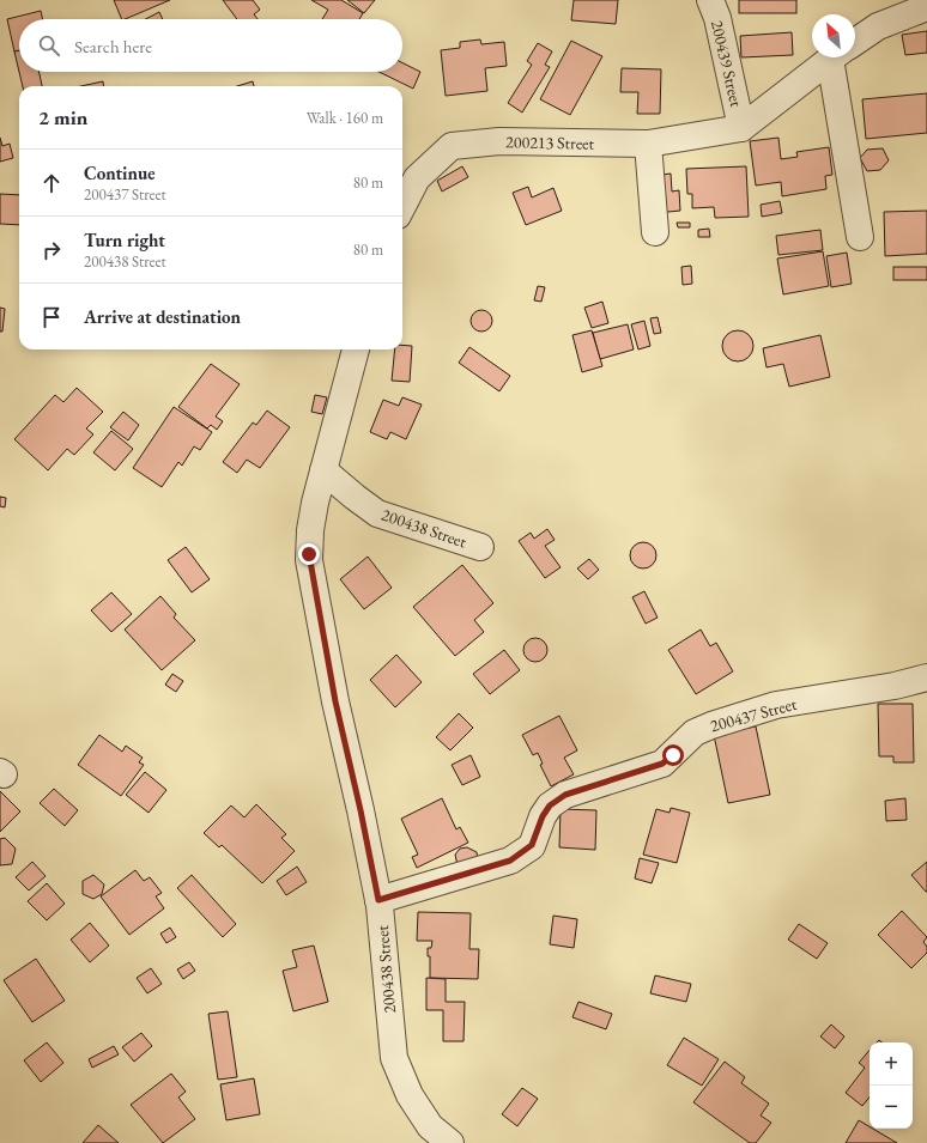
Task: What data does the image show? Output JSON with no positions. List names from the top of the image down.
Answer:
{
  "streets": {
    "street": [
      "200439 Street",
      "200213 Street",
      "200438 Street",
      "200437 Street"
    ]
  },
  "crossings": [
    ["200439 Street", "200213 Street"],
    ["200438 Street", "200437 Street"]
  ],
  "north": "top left",
  "page": {
    "search": "Search here",
    "heading": ["2 min", "Walk · 160 m"],
    "list": [
      ["Continue", "200437 Street", "80 m"],
      ["Turn right", "200438 Street", "80 m"],
      "Arrive at destination"
    ],
    "map_buttons": ["+", "−"]
  }
}
